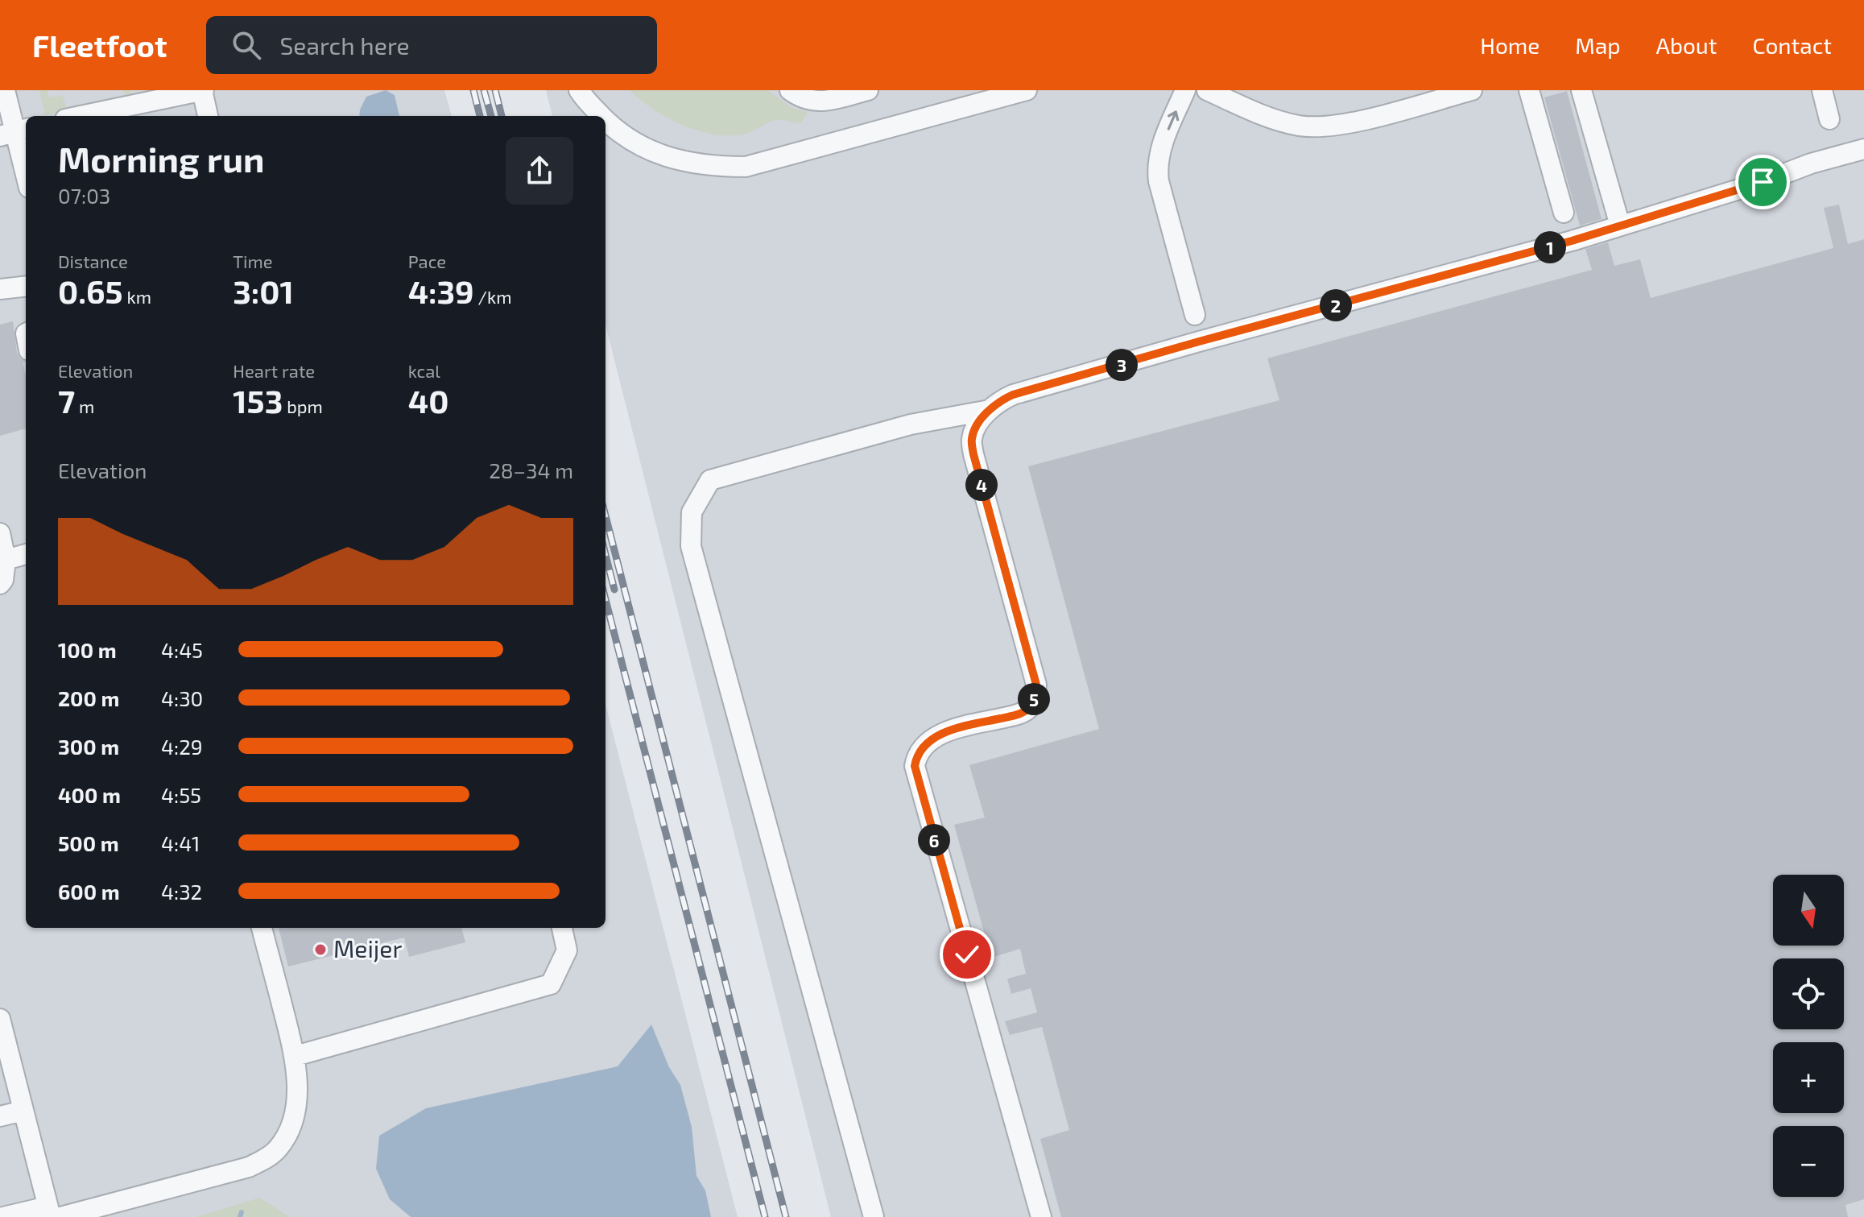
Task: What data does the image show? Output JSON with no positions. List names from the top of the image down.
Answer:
{
  "places": ["Meijer"],
  "north": "bottom",
  "page": {
    "header": "Fleetfoot",
    "search": "Search here",
    "nav": [
      "Home",
      "Map",
      "About",
      "Contact"
    ],
    "heading": ["Morning run", "07:03"],
    "stats": [
      ["Distance", "0.65 km"],
      ["Time", "3:01"],
      ["Pace", "4:39 /km"],
      ["Elevation", "7 m"],
      ["Heart rate", "153 bpm"],
      ["kcal", "40"]
    ],
    "pins": [
      "1",
      "2",
      "3",
      "4",
      "5",
      "6"
    ],
    "chart": ["Elevation", "28–34 m"],
    "list": [
      {
        "name": "100 m",
        "note": "4:45"
      },
      {
        "name": "200 m",
        "note": "4:30"
      },
      {
        "name": "300 m",
        "note": "4:29"
      },
      {
        "name": "400 m",
        "note": "4:55"
      },
      {
        "name": "500 m",
        "note": "4:41"
      },
      {
        "name": "600 m",
        "note": "4:32"
      }
    ],
    "map_buttons": ["+", "−"]
  }
}
